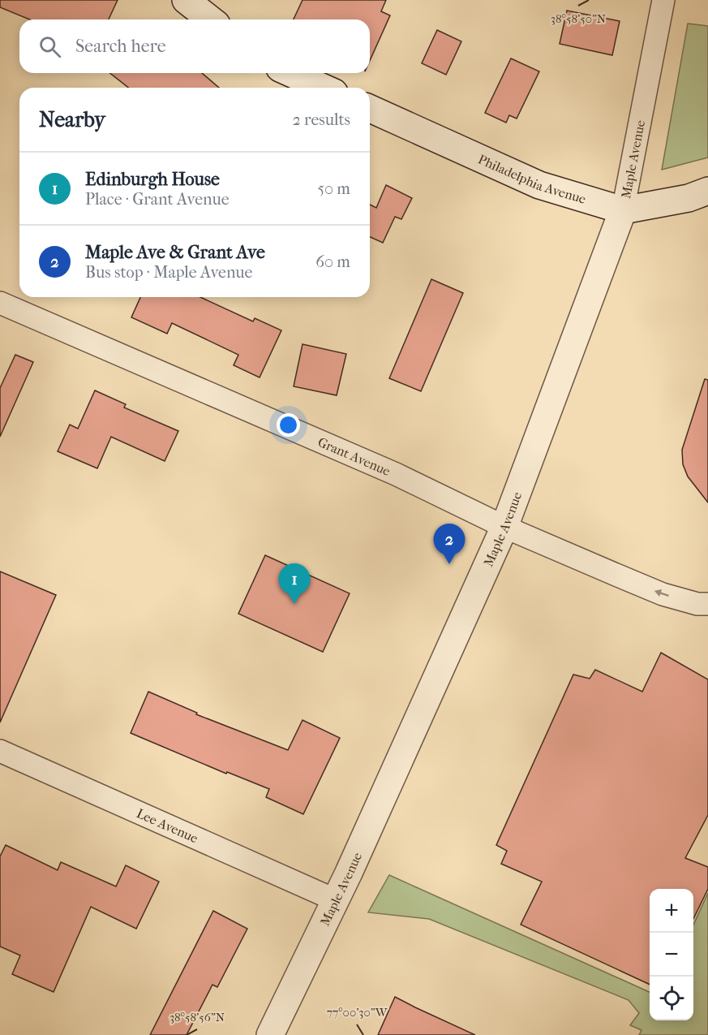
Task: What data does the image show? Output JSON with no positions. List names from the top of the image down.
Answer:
{
  "streets": {
    "street": [
      "Maple Avenue",
      "Philadelphia Avenue",
      "Grant Avenue",
      "Lee Avenue"
    ]
  },
  "crossings": [
    ["Maple Avenue", "Philadelphia Avenue"],
    ["Maple Avenue", "Grant Avenue"],
    ["Maple Avenue", "Lee Avenue"]
  ],
  "page": {
    "search": "Search here",
    "heading": ["Nearby", "2 results"],
    "list": [
      {
        "mark": "1",
        "name": "Edinburgh House",
        "note": "Place · Grant Avenue",
        "value": "50 m"
      },
      {
        "mark": "2",
        "name": "Maple Ave & Grant Ave",
        "note": "Bus stop · Maple Avenue",
        "value": "60 m"
      }
    ],
    "pins": ["2", "1"],
    "map_buttons": ["+", "−"]
  },
  "coordinates": ["38°58'50\"N", "77°00'30\"W", "38°58'56\"N"]
}
